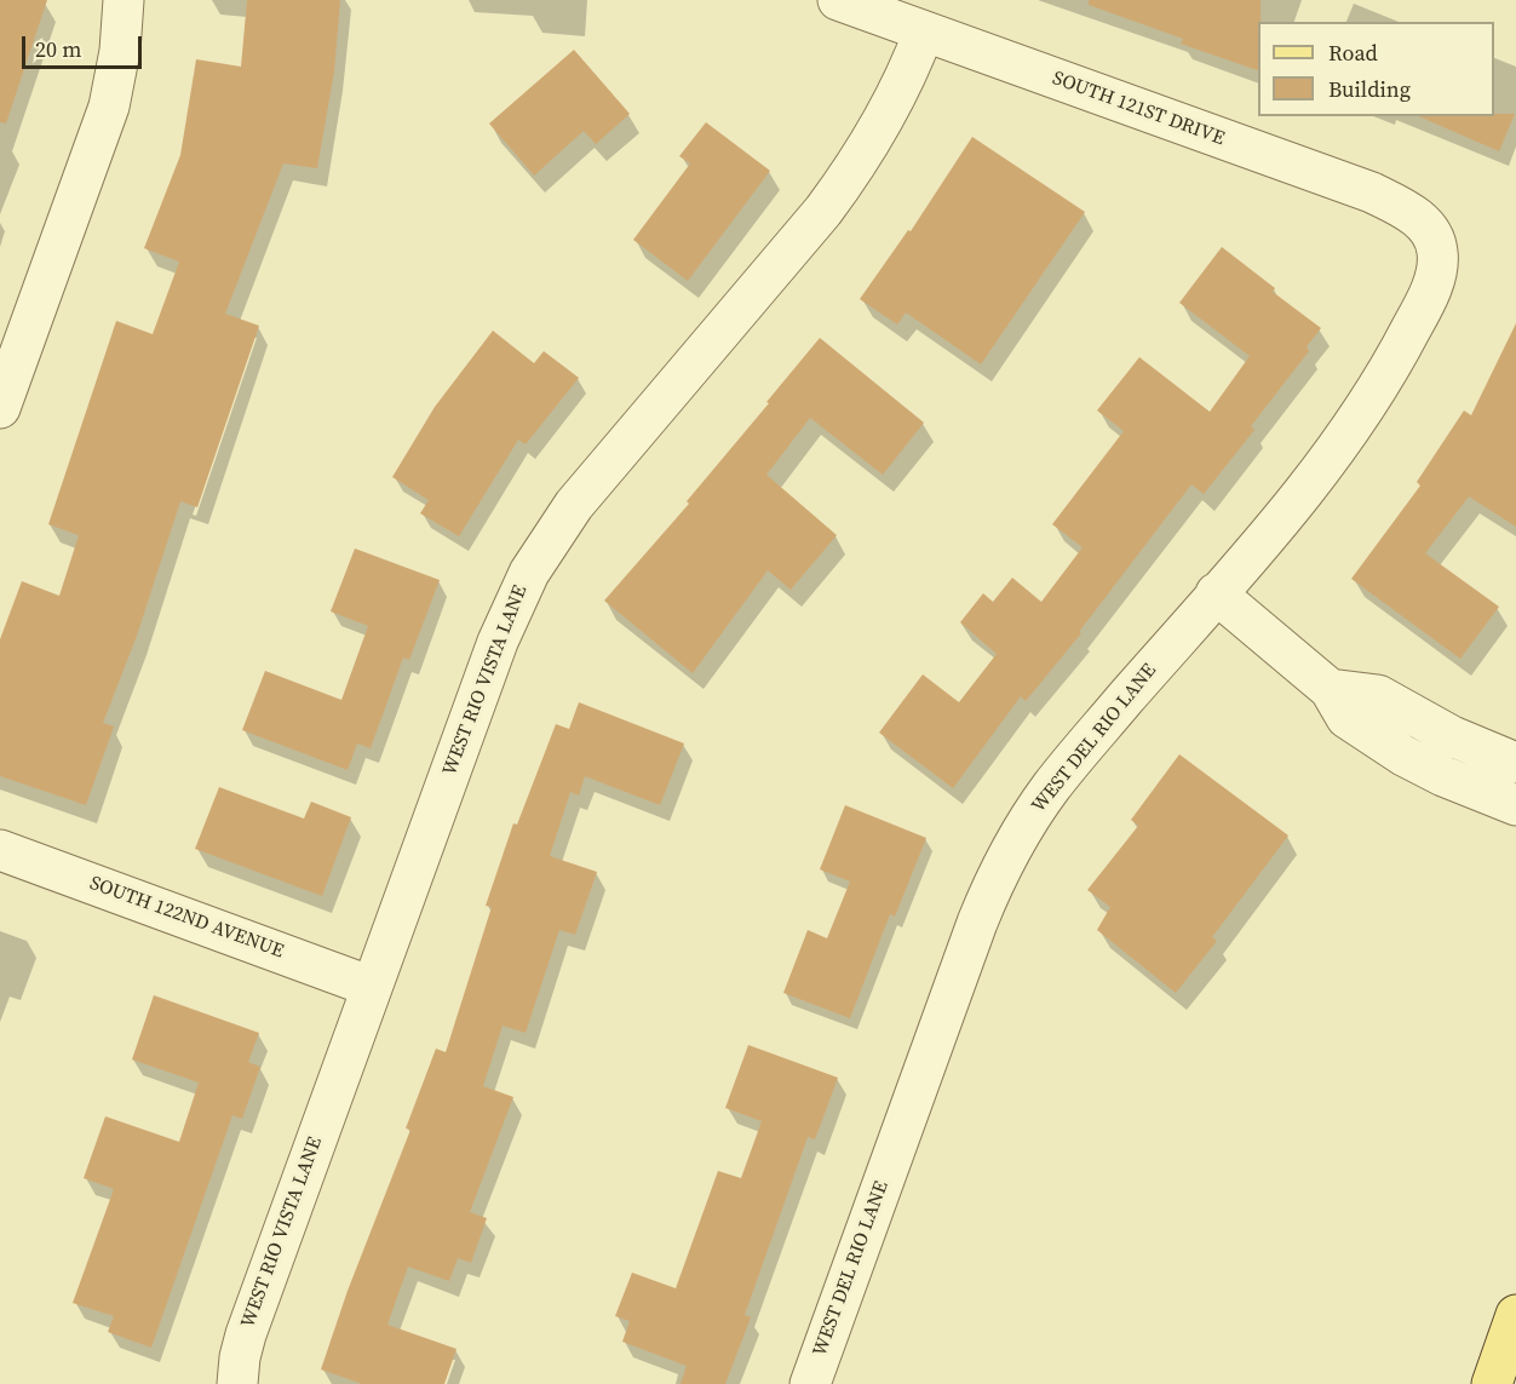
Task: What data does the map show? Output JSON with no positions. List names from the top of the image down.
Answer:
{
  "streets": {
    "street": [
      "SOUTH 121ST DRIVE",
      "WEST RIO VISTA LANE",
      "WEST DEL RIO LANE",
      "SOUTH 122ND AVENUE"
    ]
  },
  "crossings": [
    ["SOUTH 121ST DRIVE", "WEST RIO VISTA LANE"],
    ["SOUTH 121ST DRIVE", "WEST DEL RIO LANE"],
    ["WEST RIO VISTA LANE", "SOUTH 122ND AVENUE"]
  ],
  "legend": ["Road", "Building"],
  "scale_bar": "20 m"
}
